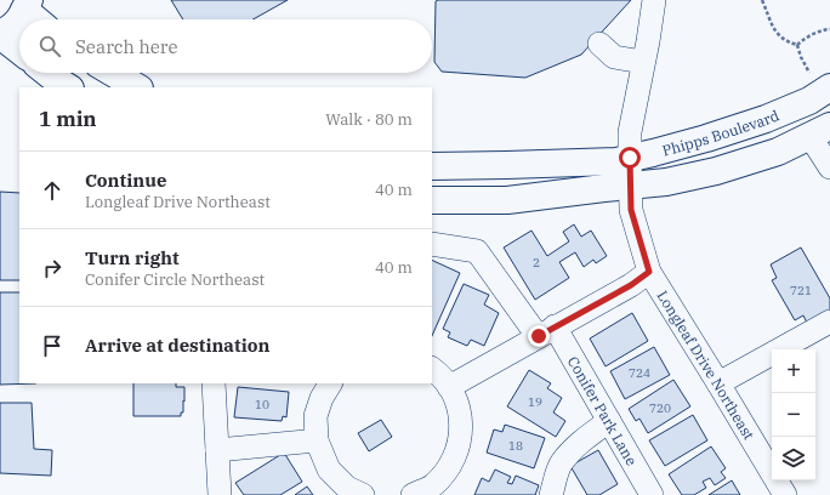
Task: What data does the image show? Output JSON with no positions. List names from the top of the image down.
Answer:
{
  "streets": {
    "main road": ["Phipps Boulevard"],
    "street": ["Longleaf Drive Northeast", "Conifer Park Lane"]
  },
  "crossings": [
    ["Phipps Boulevard", "Longleaf Drive Northeast"]
  ],
  "house_numbers": [
    "2",
    "721",
    "724",
    "19",
    "10",
    "720",
    "18"
  ],
  "page": {
    "search": "Search here",
    "heading": ["1 min", "Walk · 80 m"],
    "list": [
      ["Continue", "Longleaf Drive Northeast", "40 m"],
      ["Turn right", "Conifer Circle Northeast", "40 m"],
      "Arrive at destination"
    ],
    "map_buttons": ["+", "−"]
  }
}
